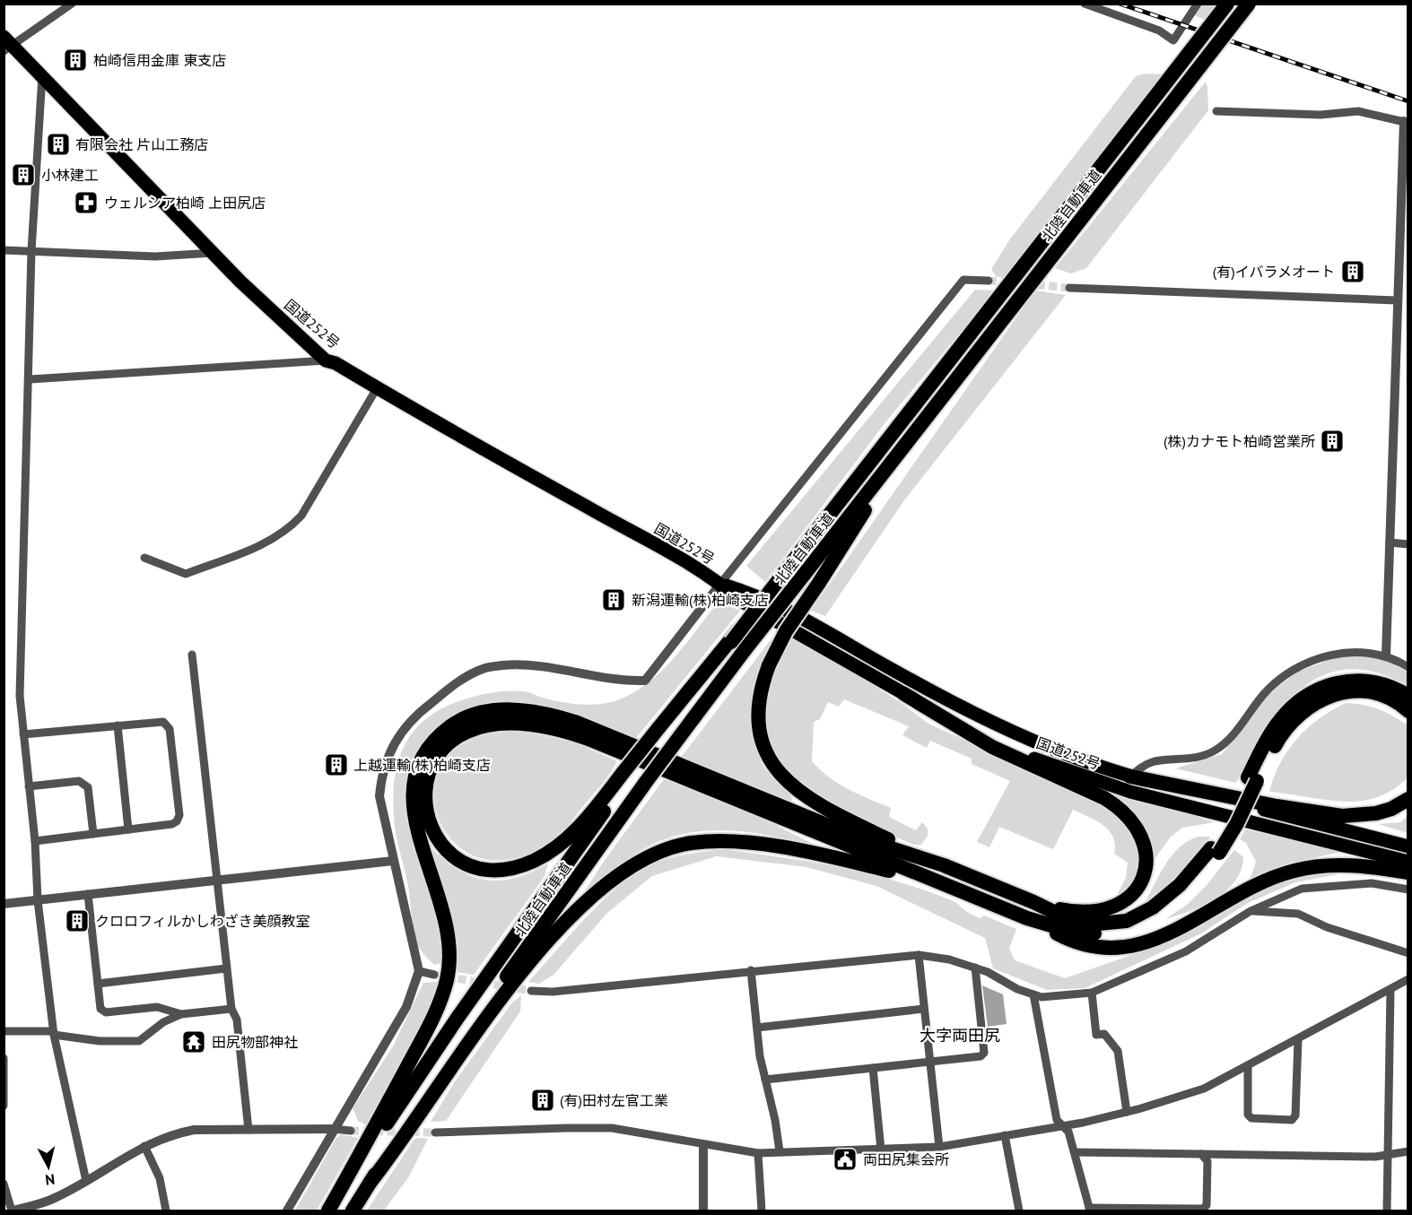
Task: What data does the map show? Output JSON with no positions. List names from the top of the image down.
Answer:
{
  "streets": {
    "highway": ["北陸自動車道", "国道252号"]
  },
  "districts": ["大字両田尻"],
  "places": {
    "building": [
      "柏崎信用金庫 東支店",
      "有限会社 片山工務店",
      "小林建工",
      "(有)イバラメオート",
      "(株)カナモト柏崎営業所",
      "新潟運輸(株)柏崎支店",
      "上越運輸(株)柏崎支店",
      "クロロフィルかしわざき美顔教室",
      "(有)田村左官工業"
    ],
    "pharmacy": ["ウェルシア柏崎 上田尻店"],
    "temple": ["田尻物部神社"],
    "public building": ["両田尻集会所"]
  },
  "north": "bottom"
}
